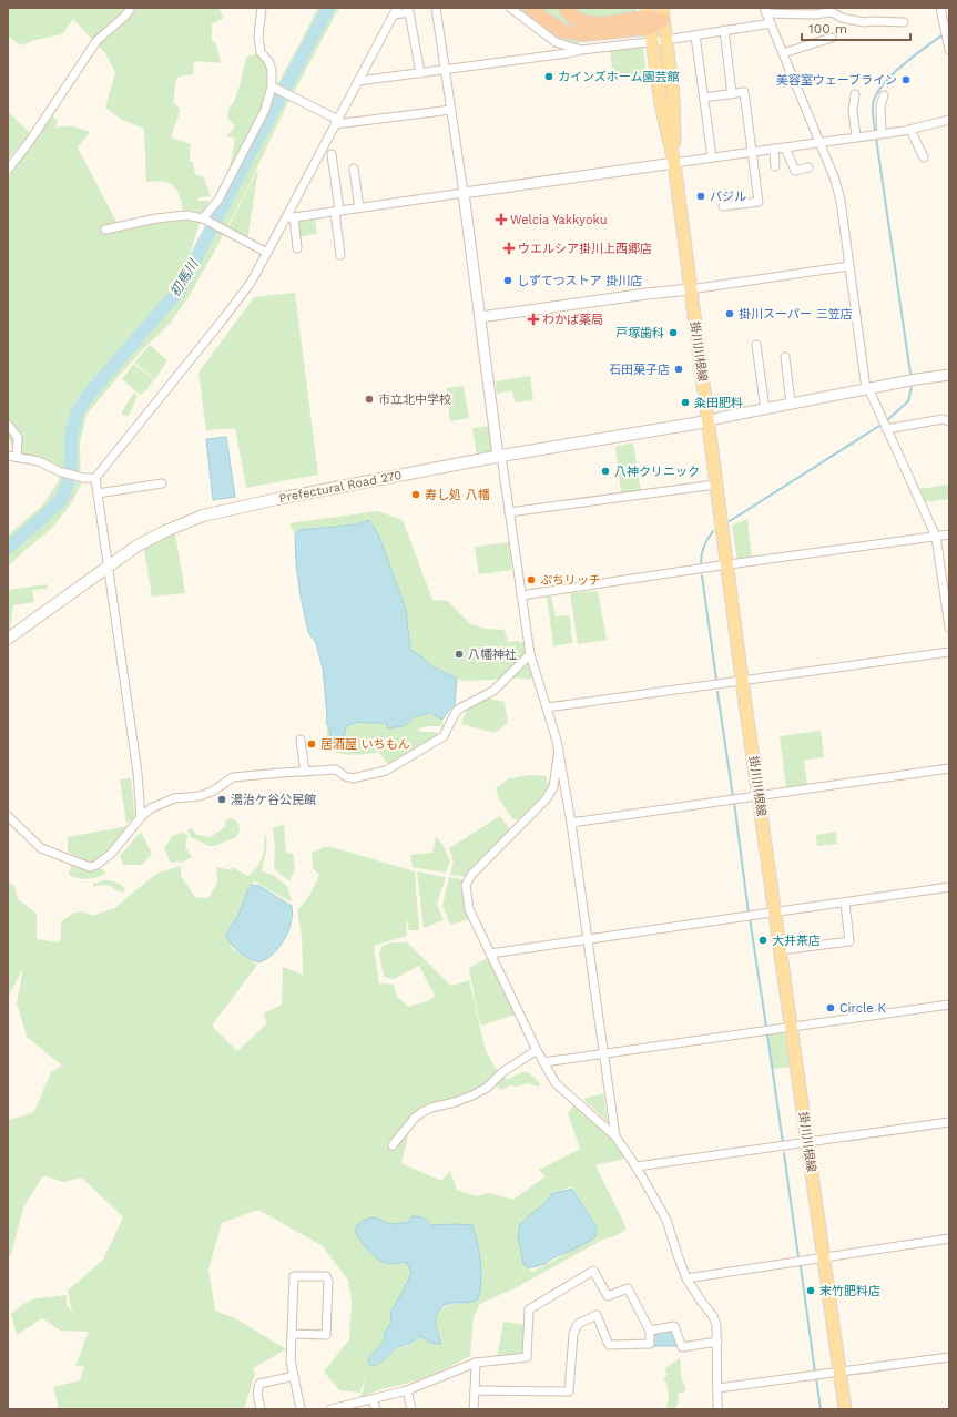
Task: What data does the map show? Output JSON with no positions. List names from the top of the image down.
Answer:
{
  "streets": {
    "main road": ["掛川川根線", "Prefectural Road 270"]
  },
  "crossings": [
    ["掛川川根線", "Prefectural Road 270"]
  ],
  "water": ["初馬川"],
  "places": {
    "other": [
      "カインズホーム園芸館",
      "美容室ウェーブライン",
      "バジル",
      "しずてつストア 掛川店",
      "掛川スーパー 三笠店",
      "戸塚歯科",
      "石田菓子店",
      "市立北中学校",
      "粂田肥料",
      "八神クリニック",
      "寿し処 八幡",
      "ぷちリッチ",
      "八幡神社",
      "居酒屋 いちもん",
      "湯治ケ谷公民館",
      "大井茶店",
      "Circle K",
      "末竹肥料店"
    ],
    "health": ["Welcia Yakkyoku", "ウエルシア掛川上西郷店", "わかば薬局"]
  },
  "scale_bar": "100 m"
}
